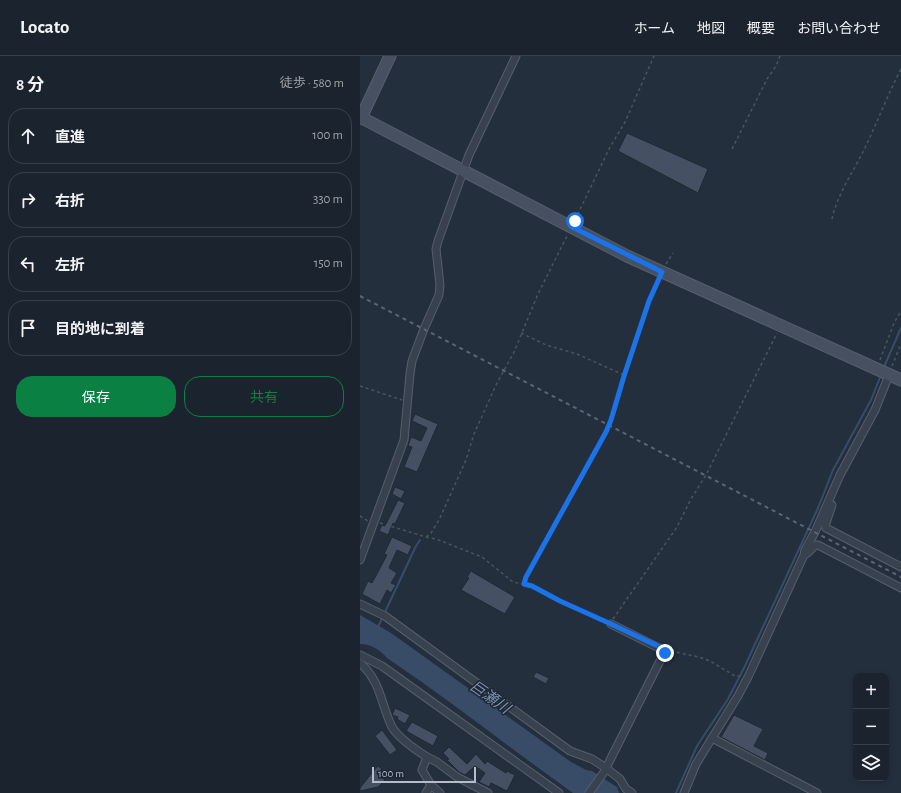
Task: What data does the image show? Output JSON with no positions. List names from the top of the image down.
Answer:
{
  "water": ["巨瀬川"],
  "scale_bar": "100 m",
  "page": {
    "header": "Locato",
    "nav": [
      "ホーム",
      "地図",
      "概要",
      "お問い合わせ"
    ],
    "heading": ["8 分", "徒歩 · 580 m"],
    "list": [
      ["直進", "100 m"],
      ["右折", "330 m"],
      ["左折", "150 m"],
      "目的地に到着"
    ],
    "buttons": ["保存", "共有"],
    "map_buttons": ["+", "−"],
    "scale": "100 m"
  }
}
